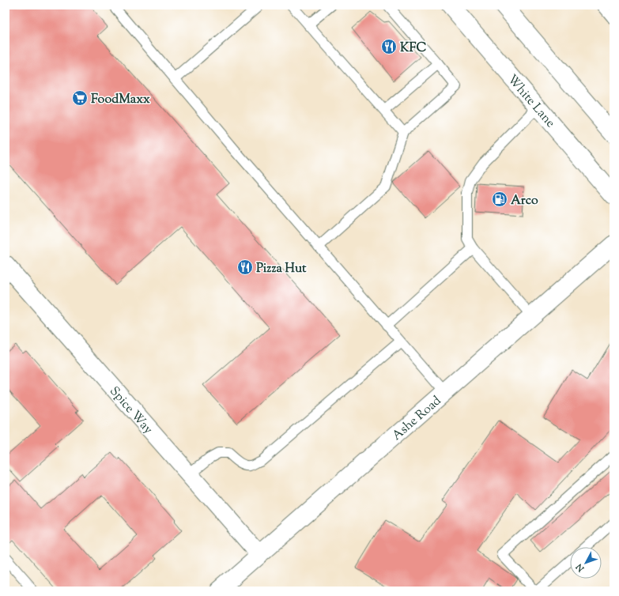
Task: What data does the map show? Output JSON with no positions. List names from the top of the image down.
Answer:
{
  "streets": {
    "street": ["White Lane", "Spice Way", "Ashe Road"]
  },
  "crossings": [
    ["Spice Way", "Ashe Road"]
  ],
  "places": {
    "restaurant": ["KFC", "Pizza Hut"],
    "supermarket": ["FoodMaxx"],
    "fuel station": ["Arco"]
  },
  "north": "bottom left"
}
